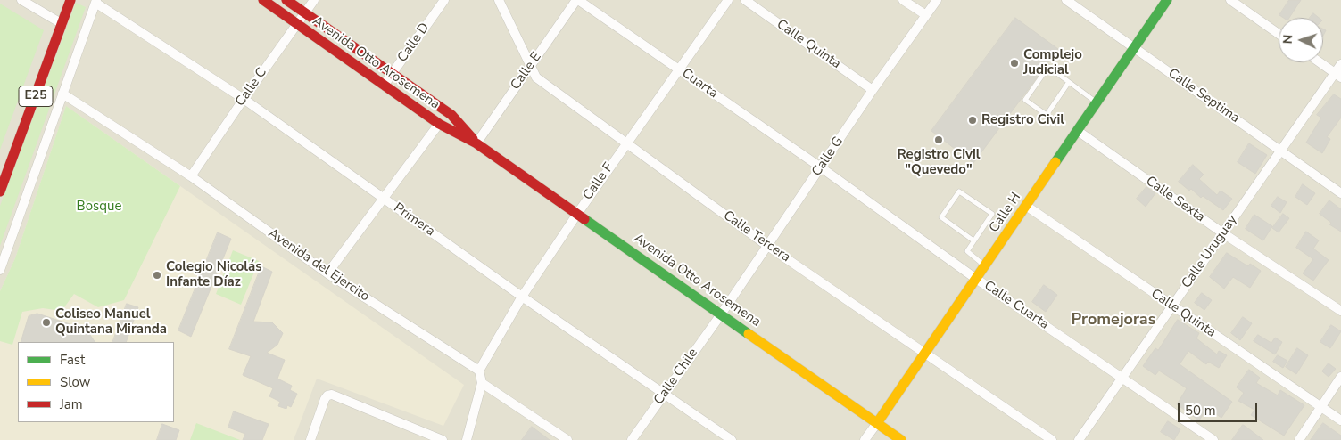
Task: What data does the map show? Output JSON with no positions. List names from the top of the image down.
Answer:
{
  "streets": {
    "main road": ["Avenida Otto Arosemena", "E25", "Calle H"],
    "street": [
      "Calle D",
      "Calle Quinta",
      "Calle E",
      "Cuarta",
      "Calle C",
      "Calle Septima",
      "Calle G",
      "Calle F",
      "Calle Sexta",
      "Primera",
      "Calle Tercera",
      "Calle Uruguay",
      "Avenida del Ejercito",
      "Calle Cuarta",
      "Calle Chile"
    ]
  },
  "crossings": [
    ["Calle D", "Avenida Otto Arosemena"],
    ["Calle Quinta", "Calle G"],
    ["Calle Quinta", "Calle H"],
    ["Calle Quinta", "Calle Uruguay"],
    ["Avenida Otto Arosemena", "Calle E"],
    ["Avenida Otto Arosemena", "Calle C"],
    ["Avenida Otto Arosemena", "Calle G"],
    ["Avenida Otto Arosemena", "Calle F"],
    ["Avenida Otto Arosemena", "Calle H"],
    ["Avenida Otto Arosemena", "Calle Chile"],
    ["Calle E", "Cuarta"],
    ["Calle E", "Calle Tercera"],
    ["Cuarta", "Calle G"],
    ["Cuarta", "Calle F"],
    ["Cuarta", "Calle Cuarta"],
    ["Calle C", "Primera"],
    ["Calle C", "Avenida del Ejercito"],
    ["Calle Septima", "Calle H"],
    ["Calle Septima", "Calle Uruguay"],
    ["Calle G", "Calle Tercera"],
    ["Calle G", "Calle Cuarta"],
    ["Calle G", "Calle Chile"],
    ["Calle F", "Primera"],
    ["Calle F", "Calle Tercera"],
    ["Calle F", "Avenida del Ejercito"],
    ["Calle Sexta", "Calle H"],
    ["Calle Sexta", "Calle Uruguay"],
    ["Calle H", "Calle Tercera"],
    ["Calle H", "Calle Cuarta"],
    ["Primera", "Calle Chile"],
    ["Calle Uruguay", "Calle Cuarta"]
  ],
  "districts": ["Promejoras"],
  "parks": ["Bosque"],
  "places": [
    "Complejo Judicial",
    "Registro Civil",
    "Registro Civil \"Quevedo\"",
    "Colegio Nicolás Infante Díaz",
    "Coliseo Manuel Quintana Miranda"
  ],
  "legend": ["Fast", "Slow", "Jam"],
  "scale_bar": "50 m",
  "north": "left"
}
